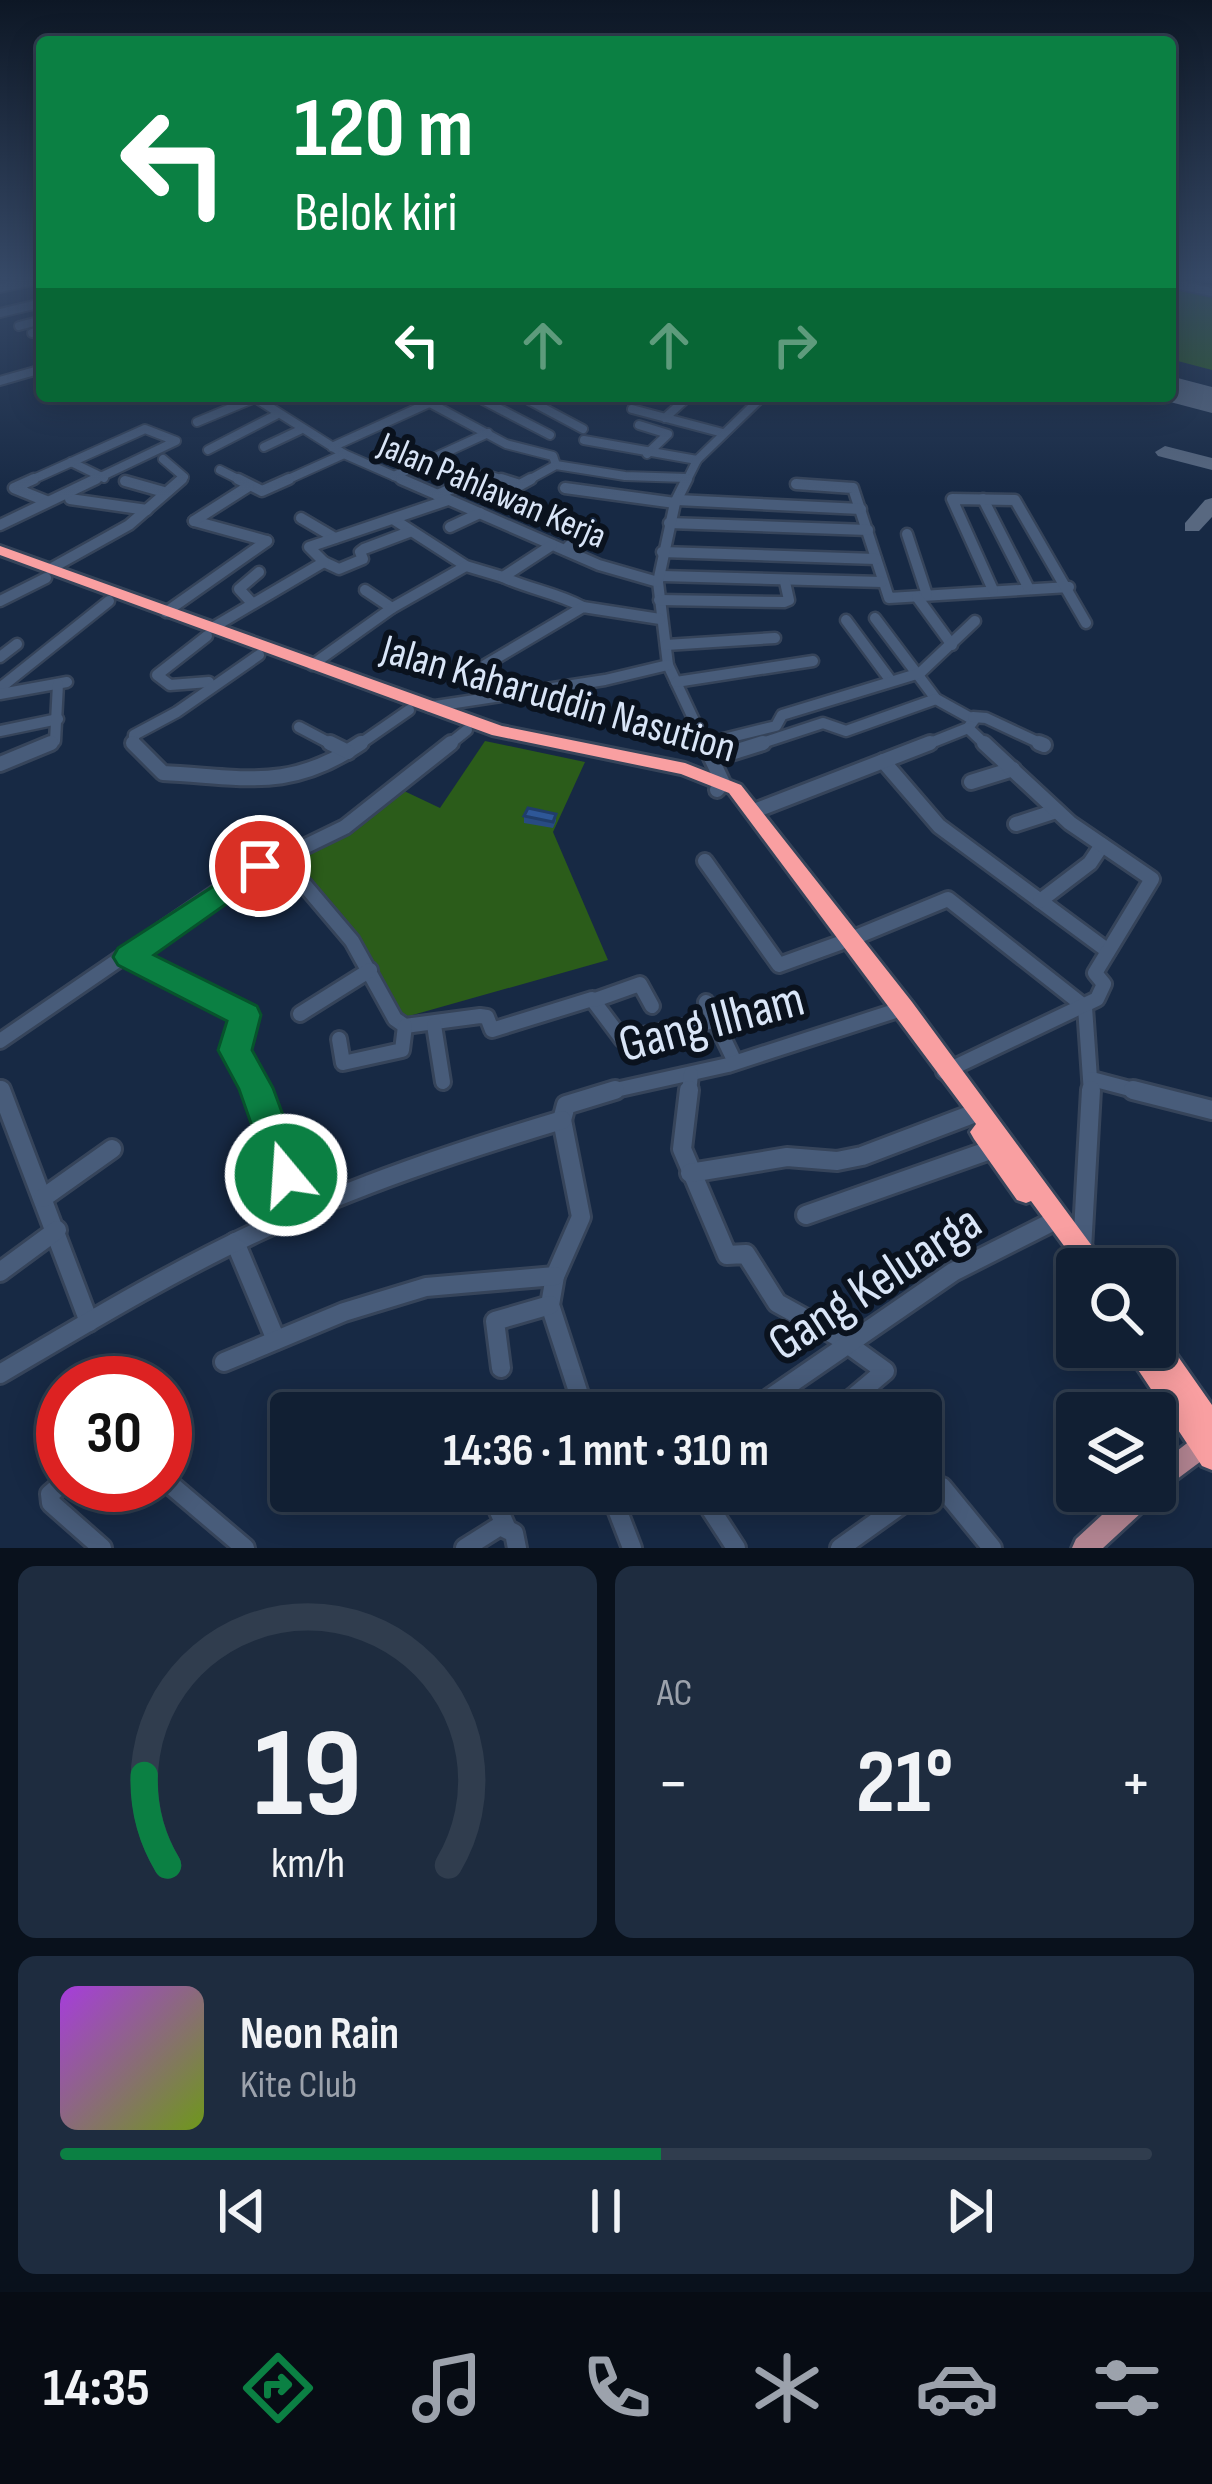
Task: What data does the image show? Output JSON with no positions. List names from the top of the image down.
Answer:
{
  "streets": {
    "highway": ["Jalan Kaharuddin Nasution"],
    "street": ["Jalan Pahlawan Kerja", "Gang Ilham", "Gang Keluarga"]
  },
  "crossings": [
    ["Jalan Pahlawan Kerja", "Jalan Kaharuddin Nasution"],
    ["Jalan Kaharuddin Nasution", "Gang Ilham"],
    ["Jalan Kaharuddin Nasution", "Gang Keluarga"]
  ],
  "page": {
    "turn": ["120 m", "Belok kiri"],
    "limit": "30",
    "trip": "14:36 · 1 mnt · 310 m",
    "tile": "AC",
    "heat": ["−", "21°", "+"],
    "song": ["Neon Rain", "Kite Club"],
    "tabs": "14:35",
    "gauge": ["19", "km/h"]
  }
}
